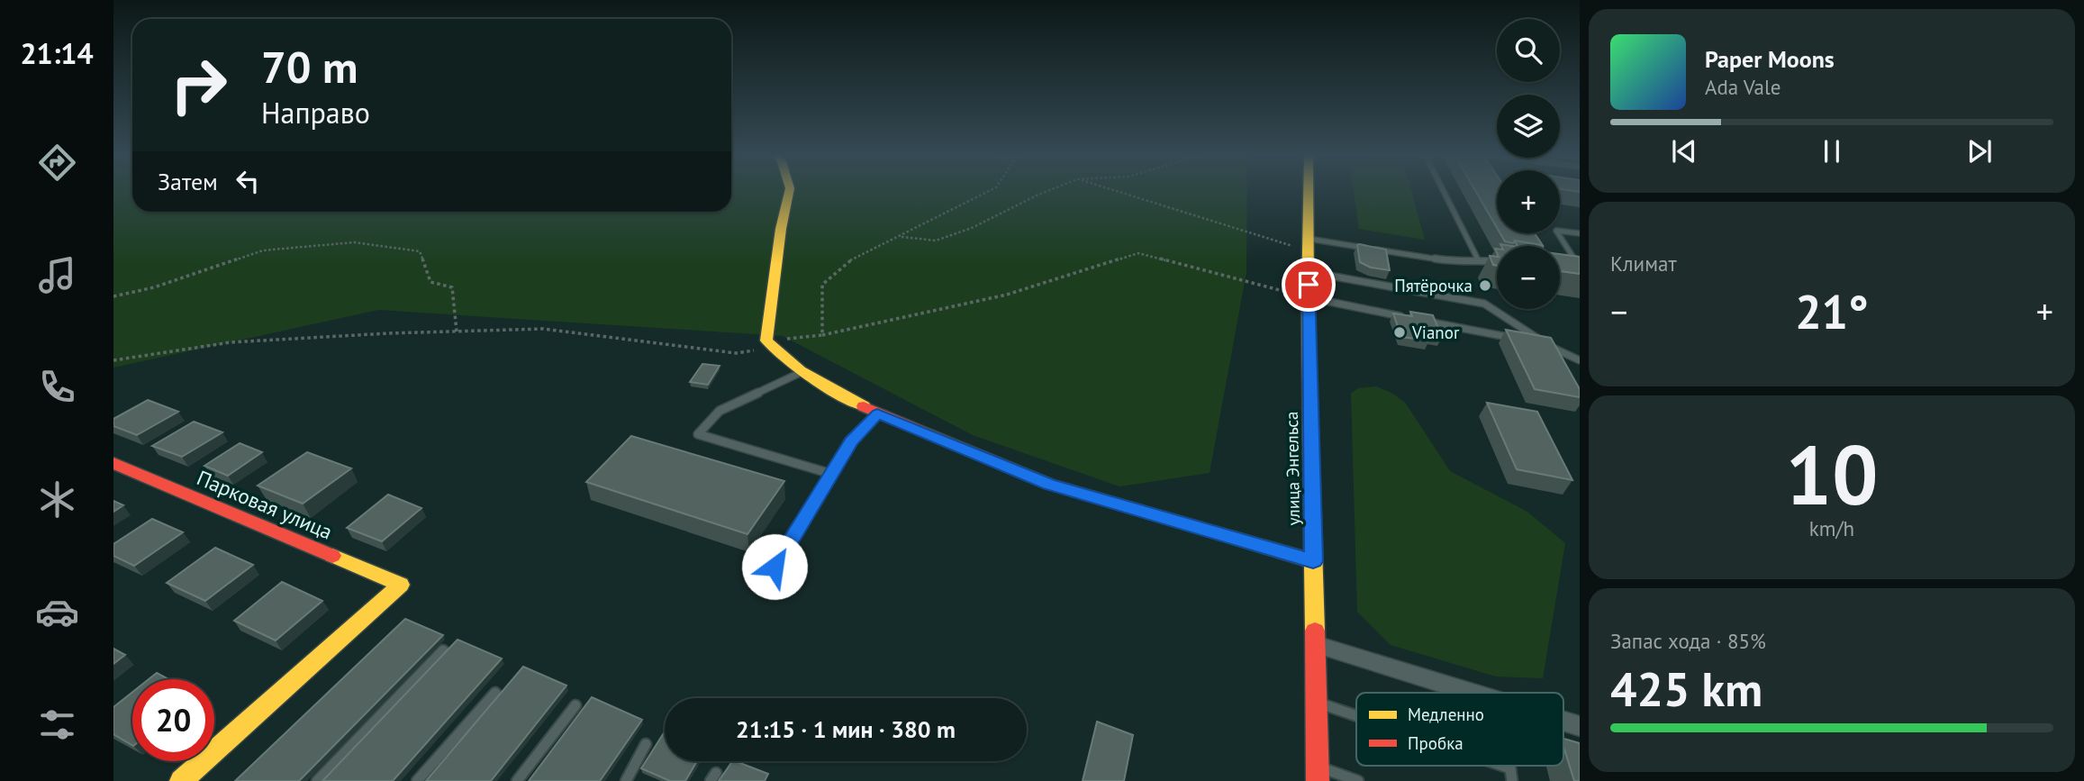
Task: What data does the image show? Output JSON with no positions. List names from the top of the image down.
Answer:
{
  "streets": {
    "street": ["улица Энгельса", "Парковая улица"]
  },
  "places": ["Пятёрочка", "Vianor"],
  "legend": ["Медленно", "Пробка"],
  "page": {
    "tabs": "21:14",
    "map_buttons": ["+", "−"],
    "turn": ["70 m", "Направо"],
    "song": ["Paper Moons", "Ada Vale"],
    "then": "Затем",
    "tile": [
      "Климат",
      ["10", "km/h"],
      ["Запас хода · 85%", "425 km"]
    ],
    "heat": ["−", "21°", "+"],
    "limit": "20",
    "trip": "21:15 · 1 мин · 380 m"
  }
}
